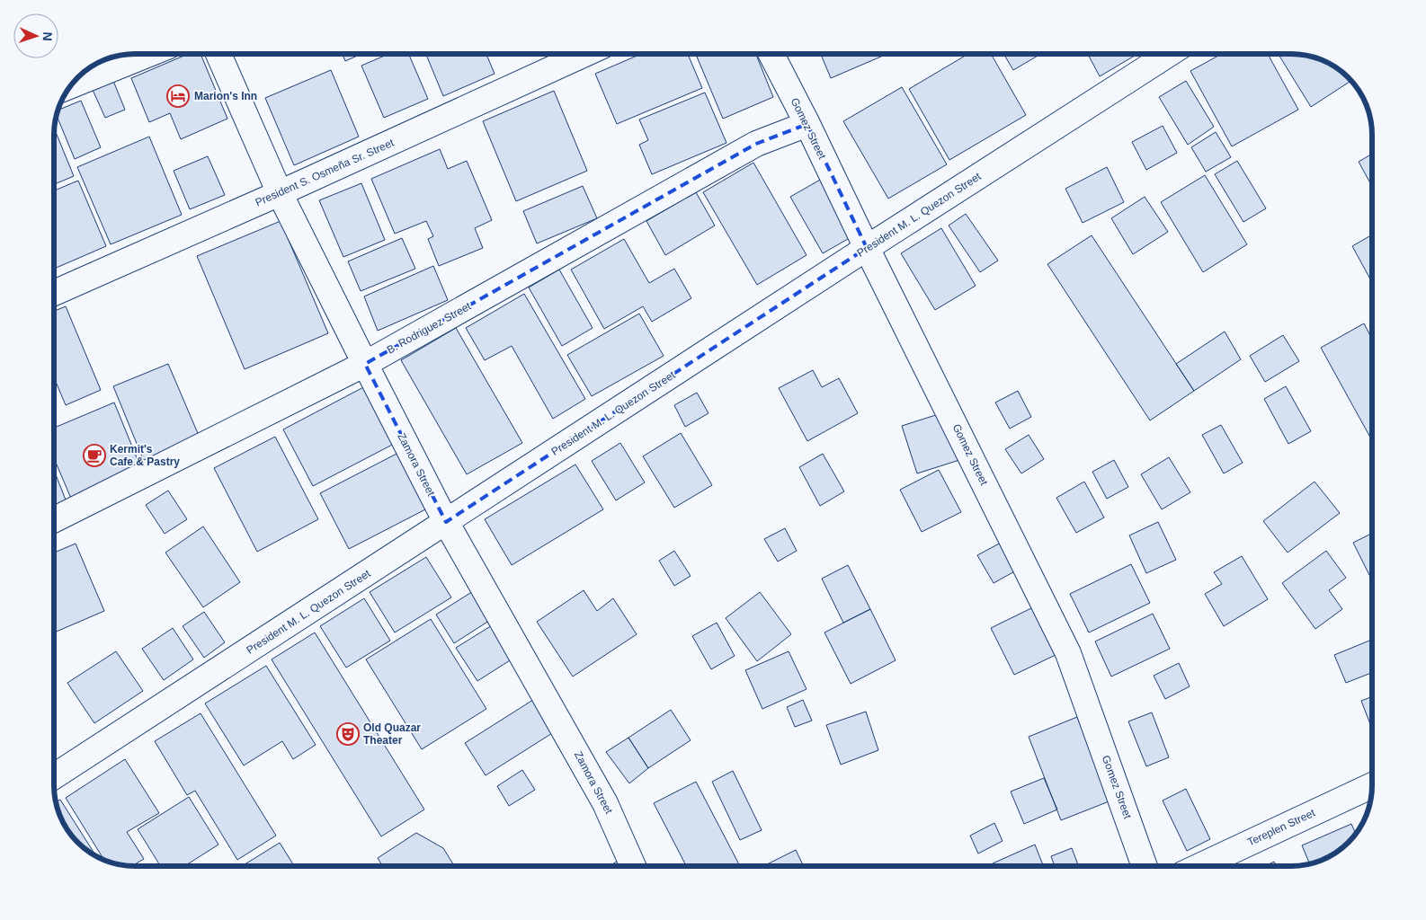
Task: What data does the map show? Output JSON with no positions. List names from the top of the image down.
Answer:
{
  "streets": {
    "street": [
      "Gomez Street",
      "President S. Osmeña Sr. Street",
      "President M. L. Quezon Street",
      "B. Rodriguez Street",
      "Zamora Street",
      "Tereplen Street"
    ]
  },
  "crossings": [
    ["Gomez Street", "President M. L. Quezon Street"],
    ["Gomez Street", "B. Rodriguez Street"],
    ["President S. Osmeña Sr. Street", "Zamora Street"],
    ["President M. L. Quezon Street", "Zamora Street"],
    ["B. Rodriguez Street", "Zamora Street"]
  ],
  "places": {
    "hotel": ["Marion's Inn"],
    "cafe": ["Kermit's Cafe & Pastry"],
    "theatre": ["Old Quazar Theater"]
  },
  "north": "right"
}
